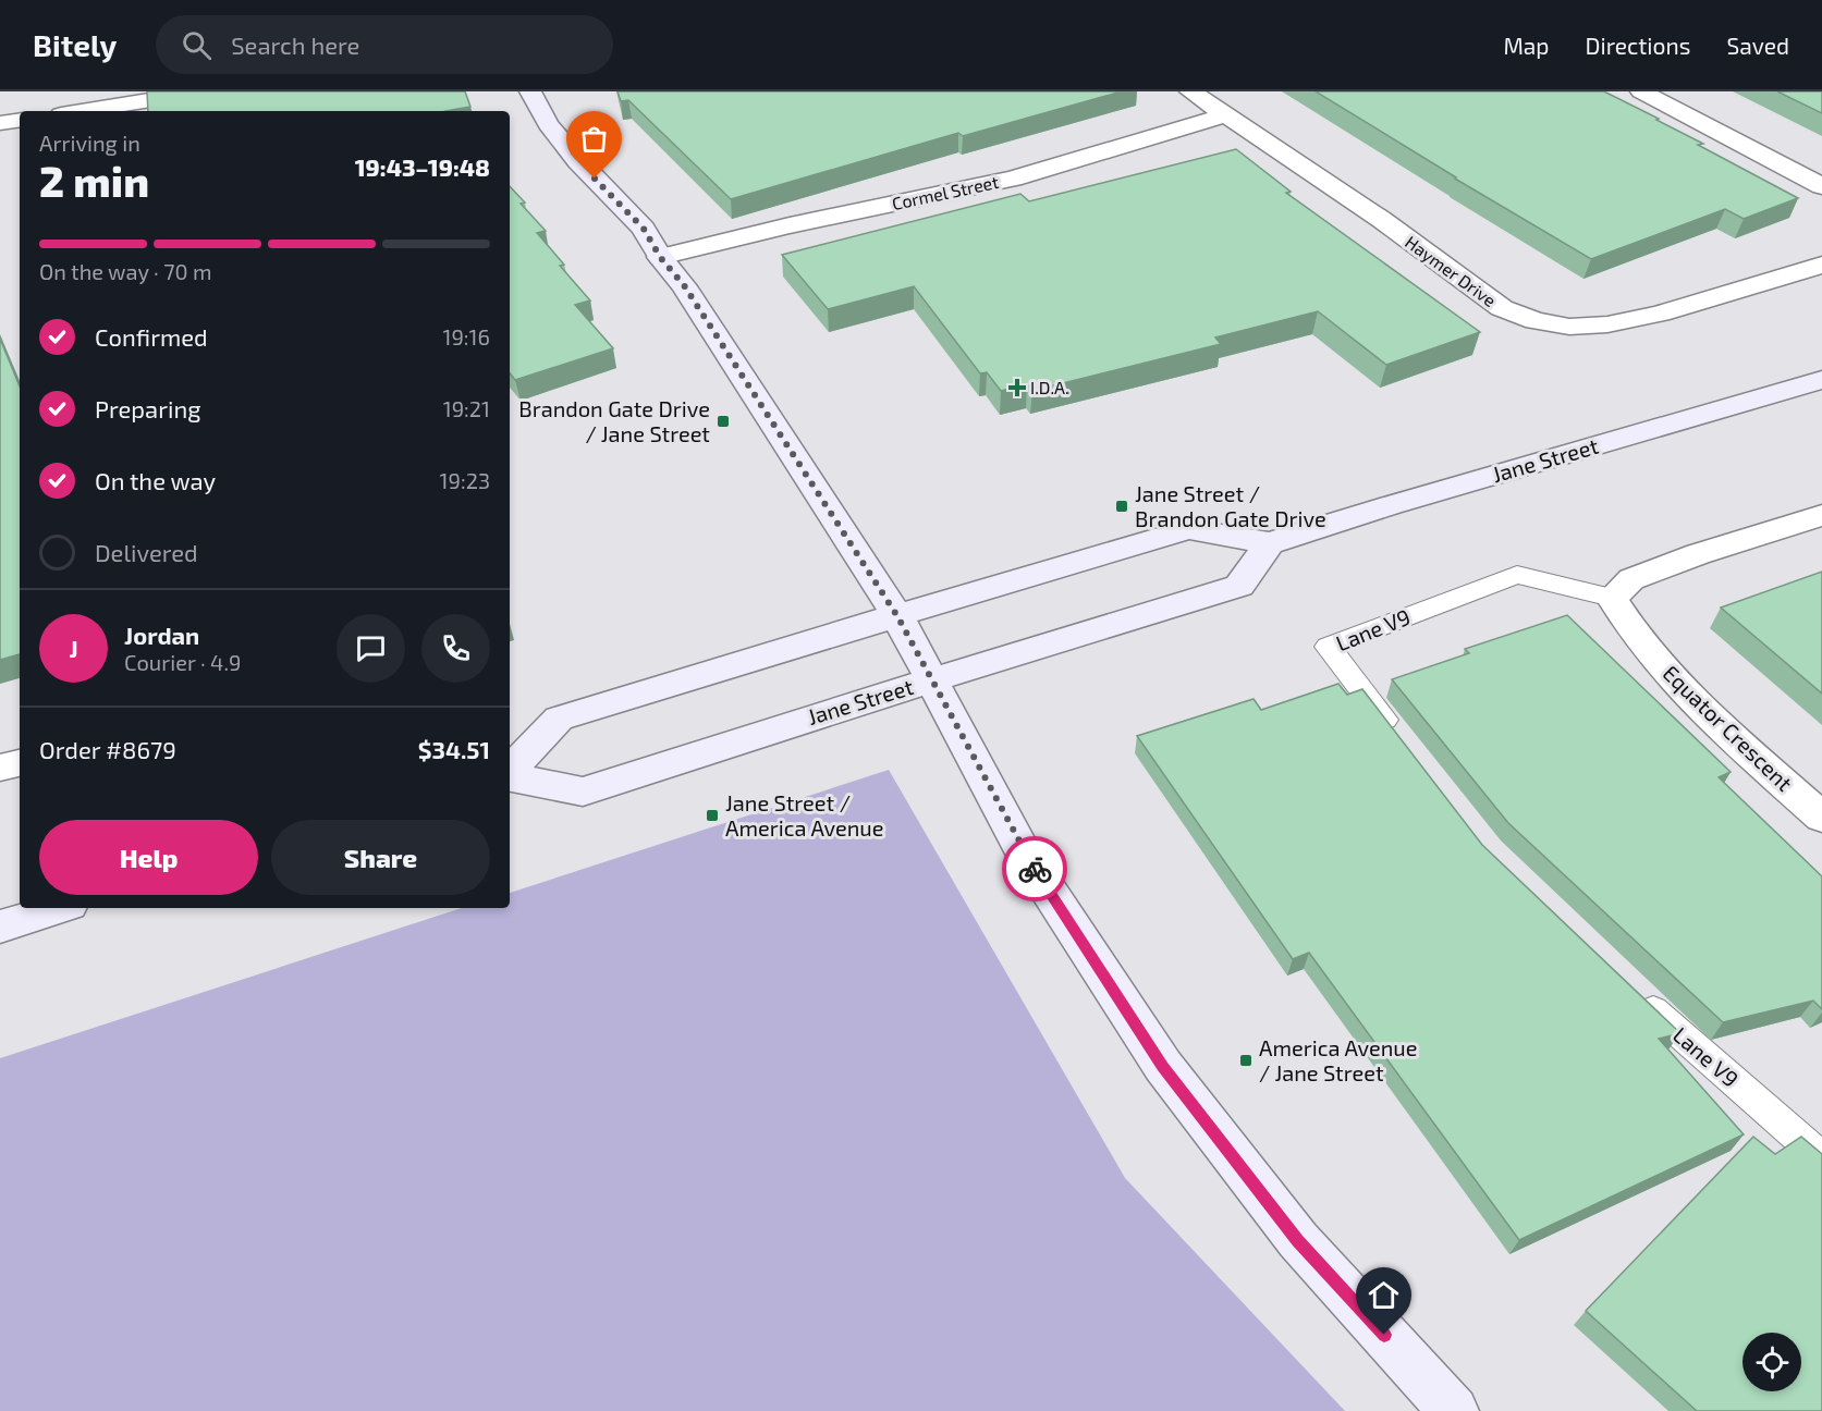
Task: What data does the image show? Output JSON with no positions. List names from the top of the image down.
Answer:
{
  "streets": {
    "main road": ["Jane Street"],
    "street": ["Cormel Street", "Haymer Drive", "Equator Crescent"],
    "lane": ["Lane V9"]
  },
  "crossings": [
    ["Cormel Street", "Haymer Drive"],
    ["Lane V9", "Equator Crescent"]
  ],
  "places": {
    "health": ["I.D.A."],
    "transit": [
      "Brandon Gate Drive / Jane Street",
      "Jane Street / Brandon Gate Drive",
      "Jane Street / America Avenue",
      "America Avenue / Jane Street"
    ]
  },
  "page": {
    "header": "Bitely",
    "search": "Search here",
    "nav": ["Map", "Directions", "Saved"],
    "heading": ["2 min", "Arriving in", "19:43–19:48"],
    "panel": [
      "Jordan",
      "Courier · 4.9",
      "Order #8679",
      "$34.51"
    ],
    "bar": "On the way · 70 m",
    "list": [
      ["Confirmed", "19:16"],
      ["Preparing", "19:21"],
      ["On the way", "19:23"],
      "Delivered"
    ],
    "round": "J",
    "buttons": ["Help", "Share"]
  }
}
